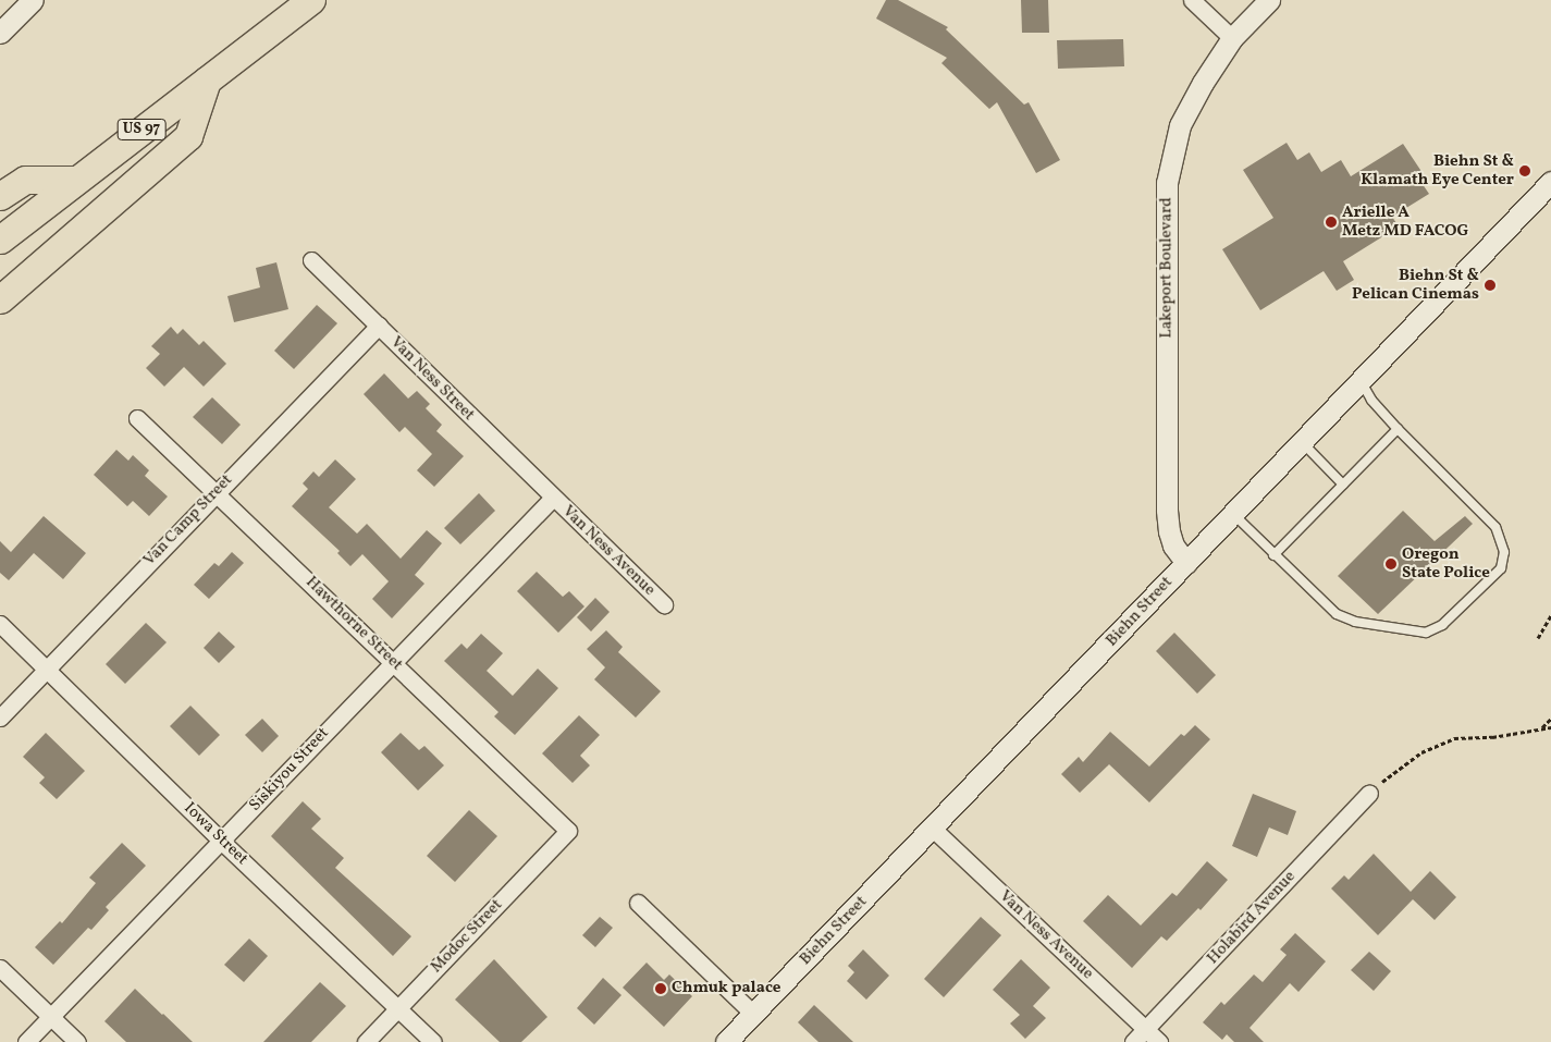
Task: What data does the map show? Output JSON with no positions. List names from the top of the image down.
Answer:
{
  "streets": {
    "highway": ["US 97"],
    "street": [
      "Lakeport Boulevard",
      "Van Ness Street",
      "Van Camp Street",
      "Van Ness Avenue",
      "Biehn Street",
      "Hawthorne Street",
      "Siskiyou Street",
      "Iowa Street",
      "Holabird Avenue",
      "Modoc Street"
    ]
  },
  "crossings": [
    ["Lakeport Boulevard", "Biehn Street"],
    ["Van Ness Street", "Van Camp Street"],
    ["Van Ness Street", "Van Ness Avenue"],
    ["Van Ness Street", "Siskiyou Street"],
    ["Van Camp Street", "Hawthorne Street"],
    ["Van Camp Street", "Iowa Street"],
    ["Van Ness Avenue", "Biehn Street"],
    ["Van Ness Avenue", "Siskiyou Street"],
    ["Van Ness Avenue", "Holabird Avenue"],
    ["Hawthorne Street", "Siskiyou Street"],
    ["Hawthorne Street", "Modoc Street"],
    ["Siskiyou Street", "Iowa Street"],
    ["Iowa Street", "Modoc Street"]
  ],
  "places": [
    "Biehn St & Klamath Eye Center",
    "Arielle A Metz MD FACOG",
    "Biehn St & Pelican Cinemas",
    "Oregon State Police",
    "Chmuk palace"
  ]
}
